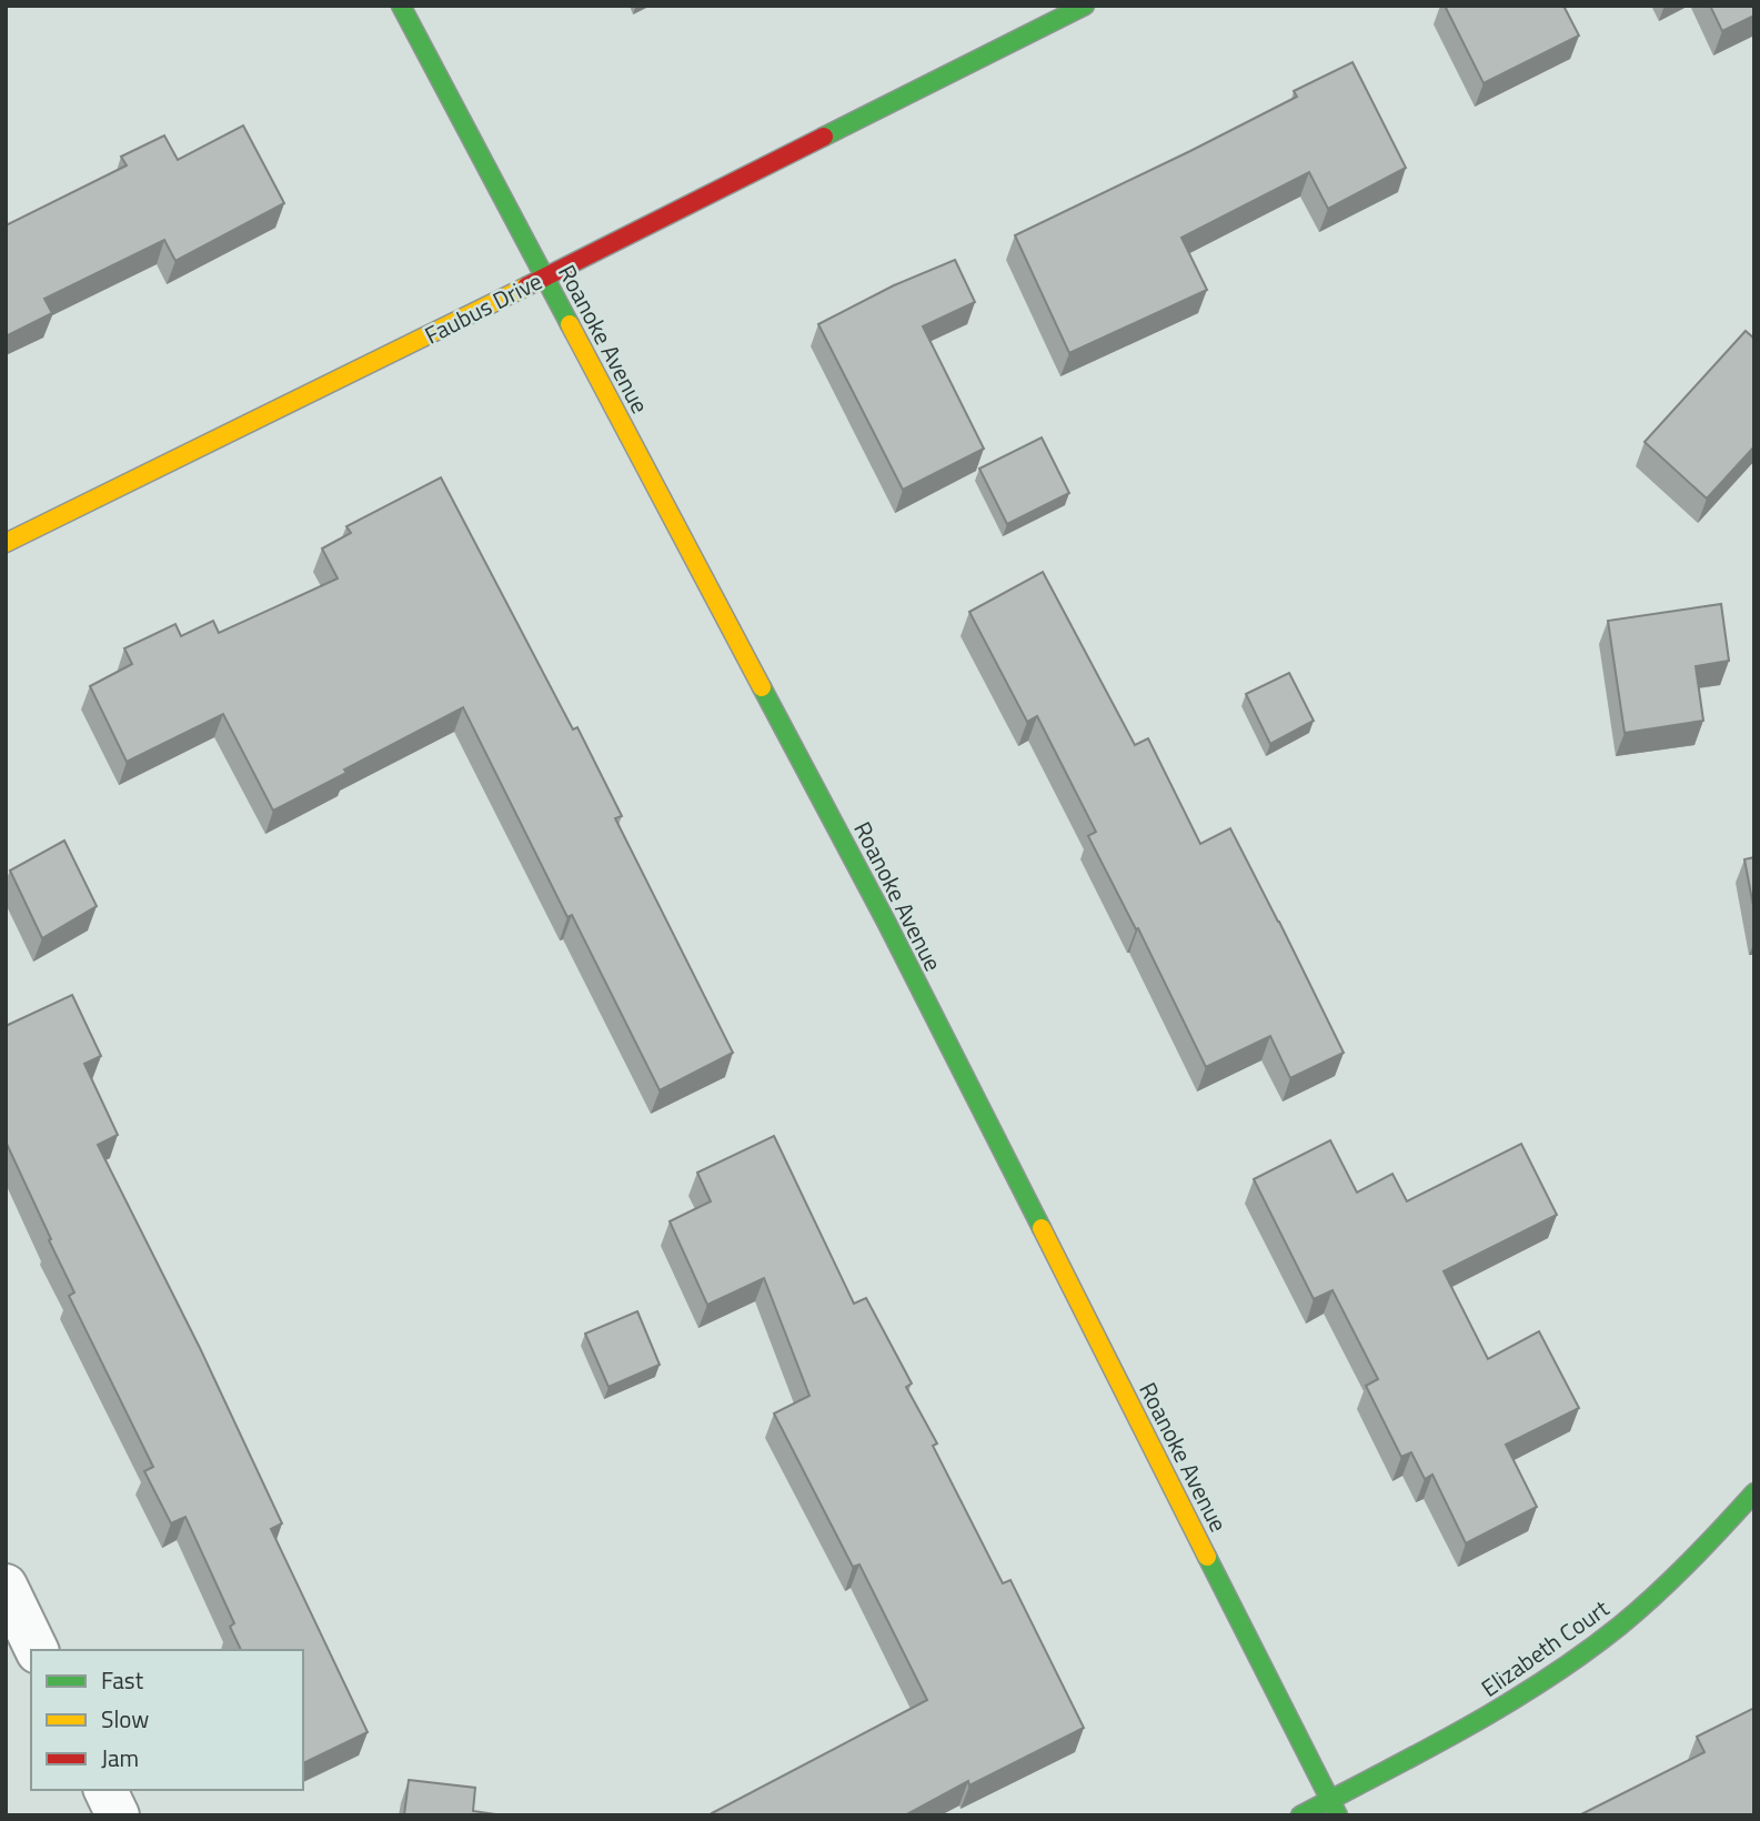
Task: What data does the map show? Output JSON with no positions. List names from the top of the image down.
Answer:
{
  "streets": {
    "street": ["Faubus Drive", "Roanoke Avenue", "Elizabeth Court"]
  },
  "crossings": [
    ["Faubus Drive", "Roanoke Avenue"],
    ["Roanoke Avenue", "Elizabeth Court"]
  ],
  "legend": ["Fast", "Slow", "Jam"]
}
